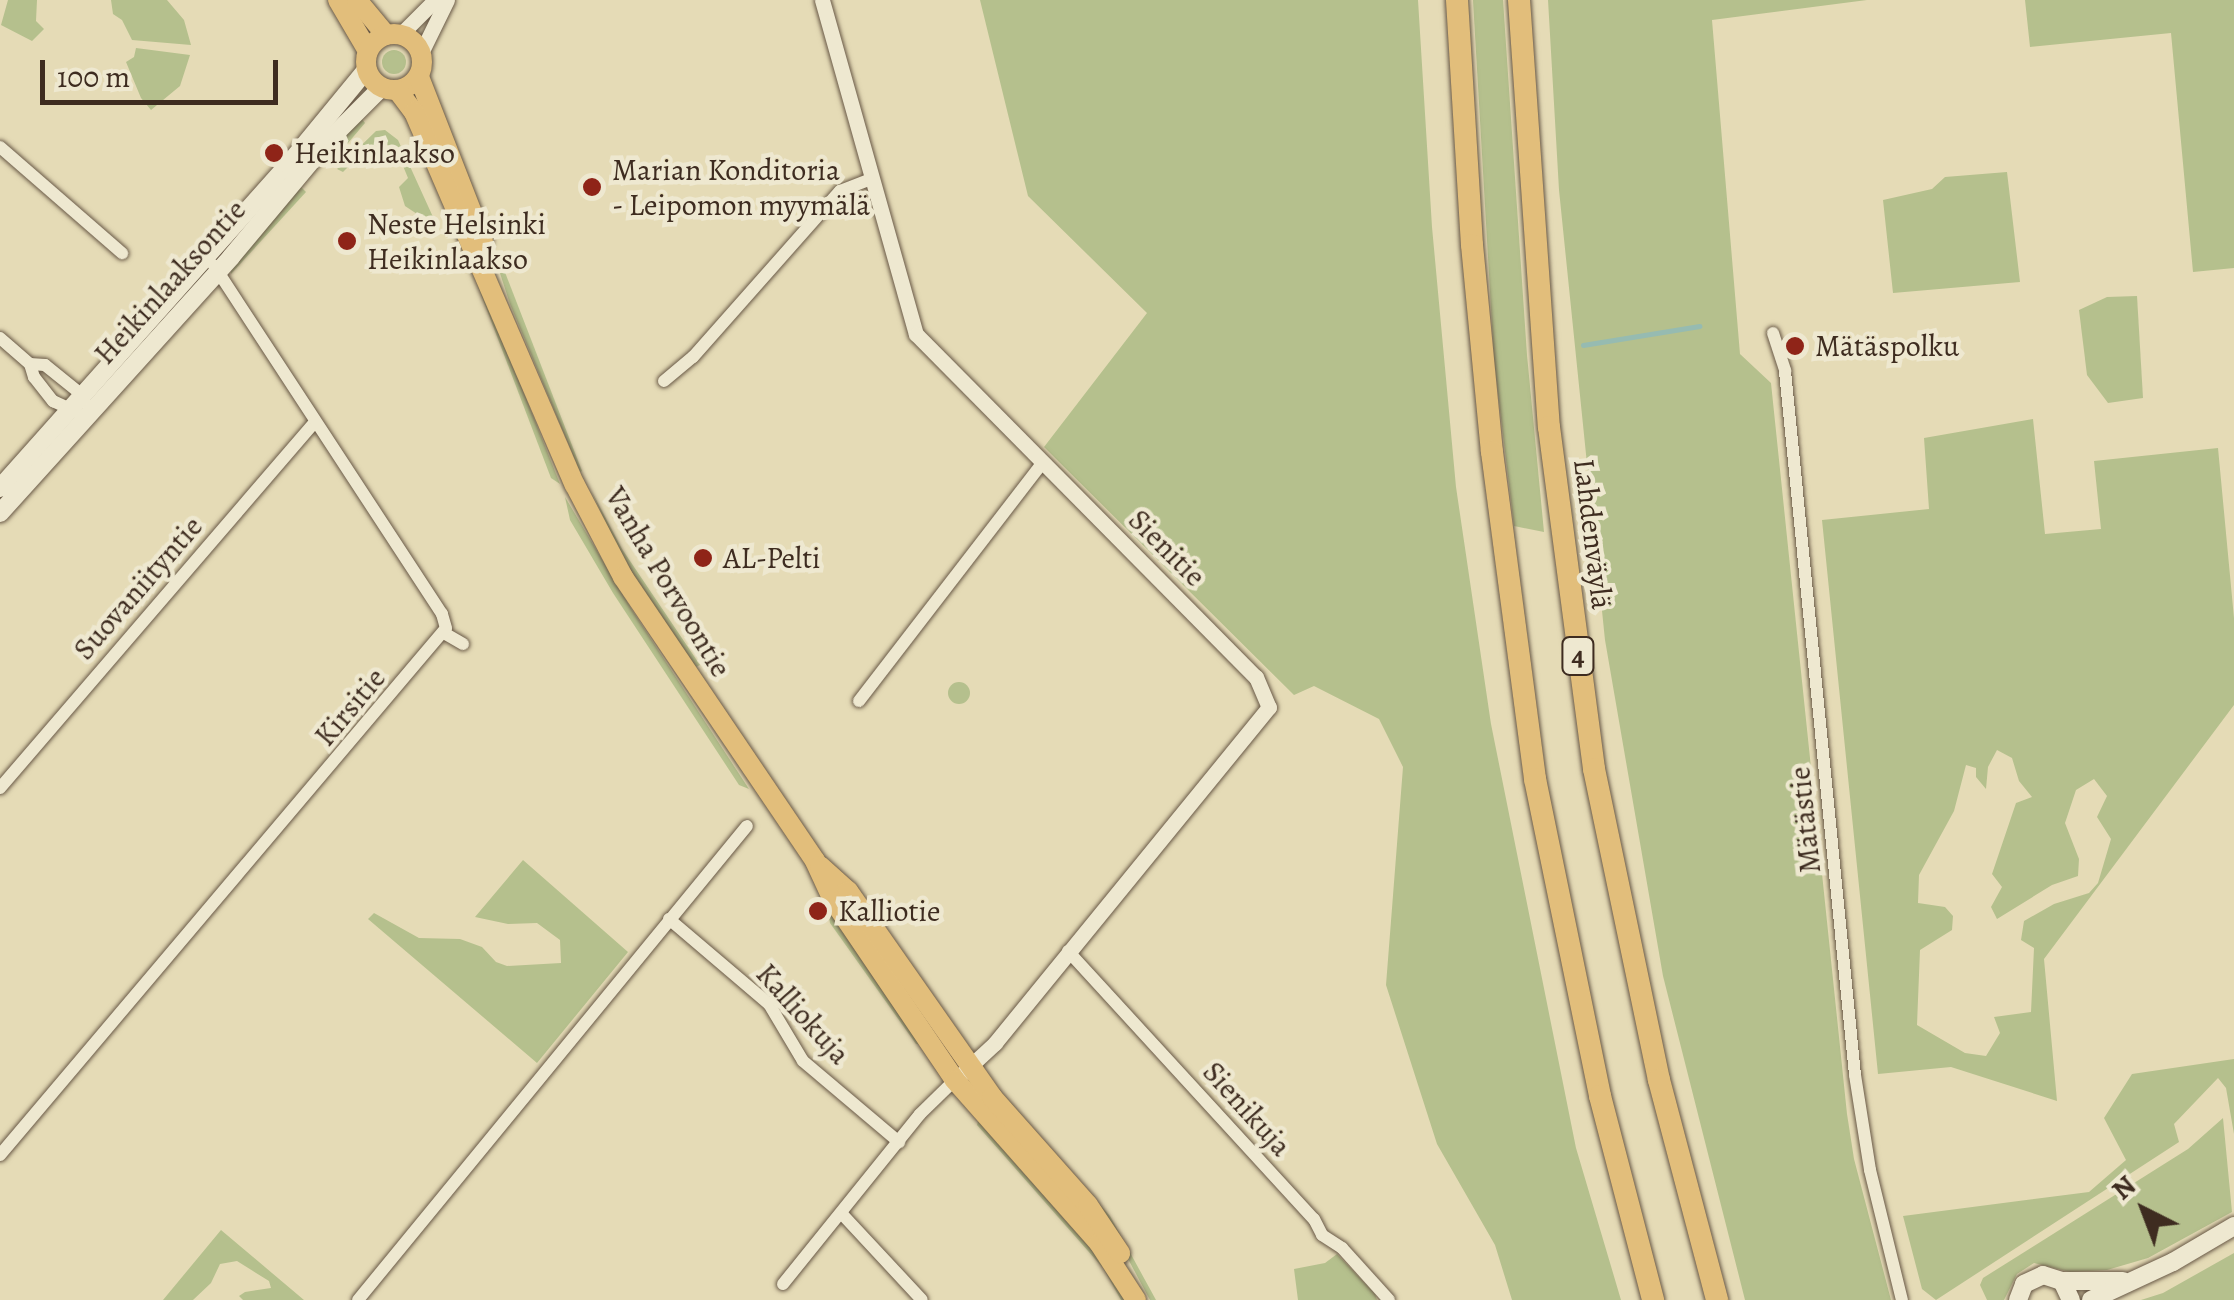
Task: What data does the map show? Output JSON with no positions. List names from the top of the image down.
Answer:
{
  "streets": {
    "highway": ["Lahdenväylä", "4"],
    "main road": ["Heikinlaaksontie", "Vanha Porvoontie"],
    "street": [
      "Sienitie",
      "Suovaniityntie",
      "Kirsitie",
      "Mätästie",
      "Kalliokuja",
      "Sienikuja"
    ]
  },
  "crossings": [
    ["Heikinlaaksontie", "Vanha Porvoontie"],
    ["Sienitie", "Vanha Porvoontie"],
    ["Sienitie", "Sienikuja"]
  ],
  "places": [
    "Heikinlaakso",
    "Marian Konditoria - Leipomon myymälä",
    "Neste Helsinki Heikinlaakso",
    "Mätäspolku",
    "AL-Pelti",
    "Kalliotie"
  ],
  "scale_bar": "100 m",
  "north": "top left"
}
